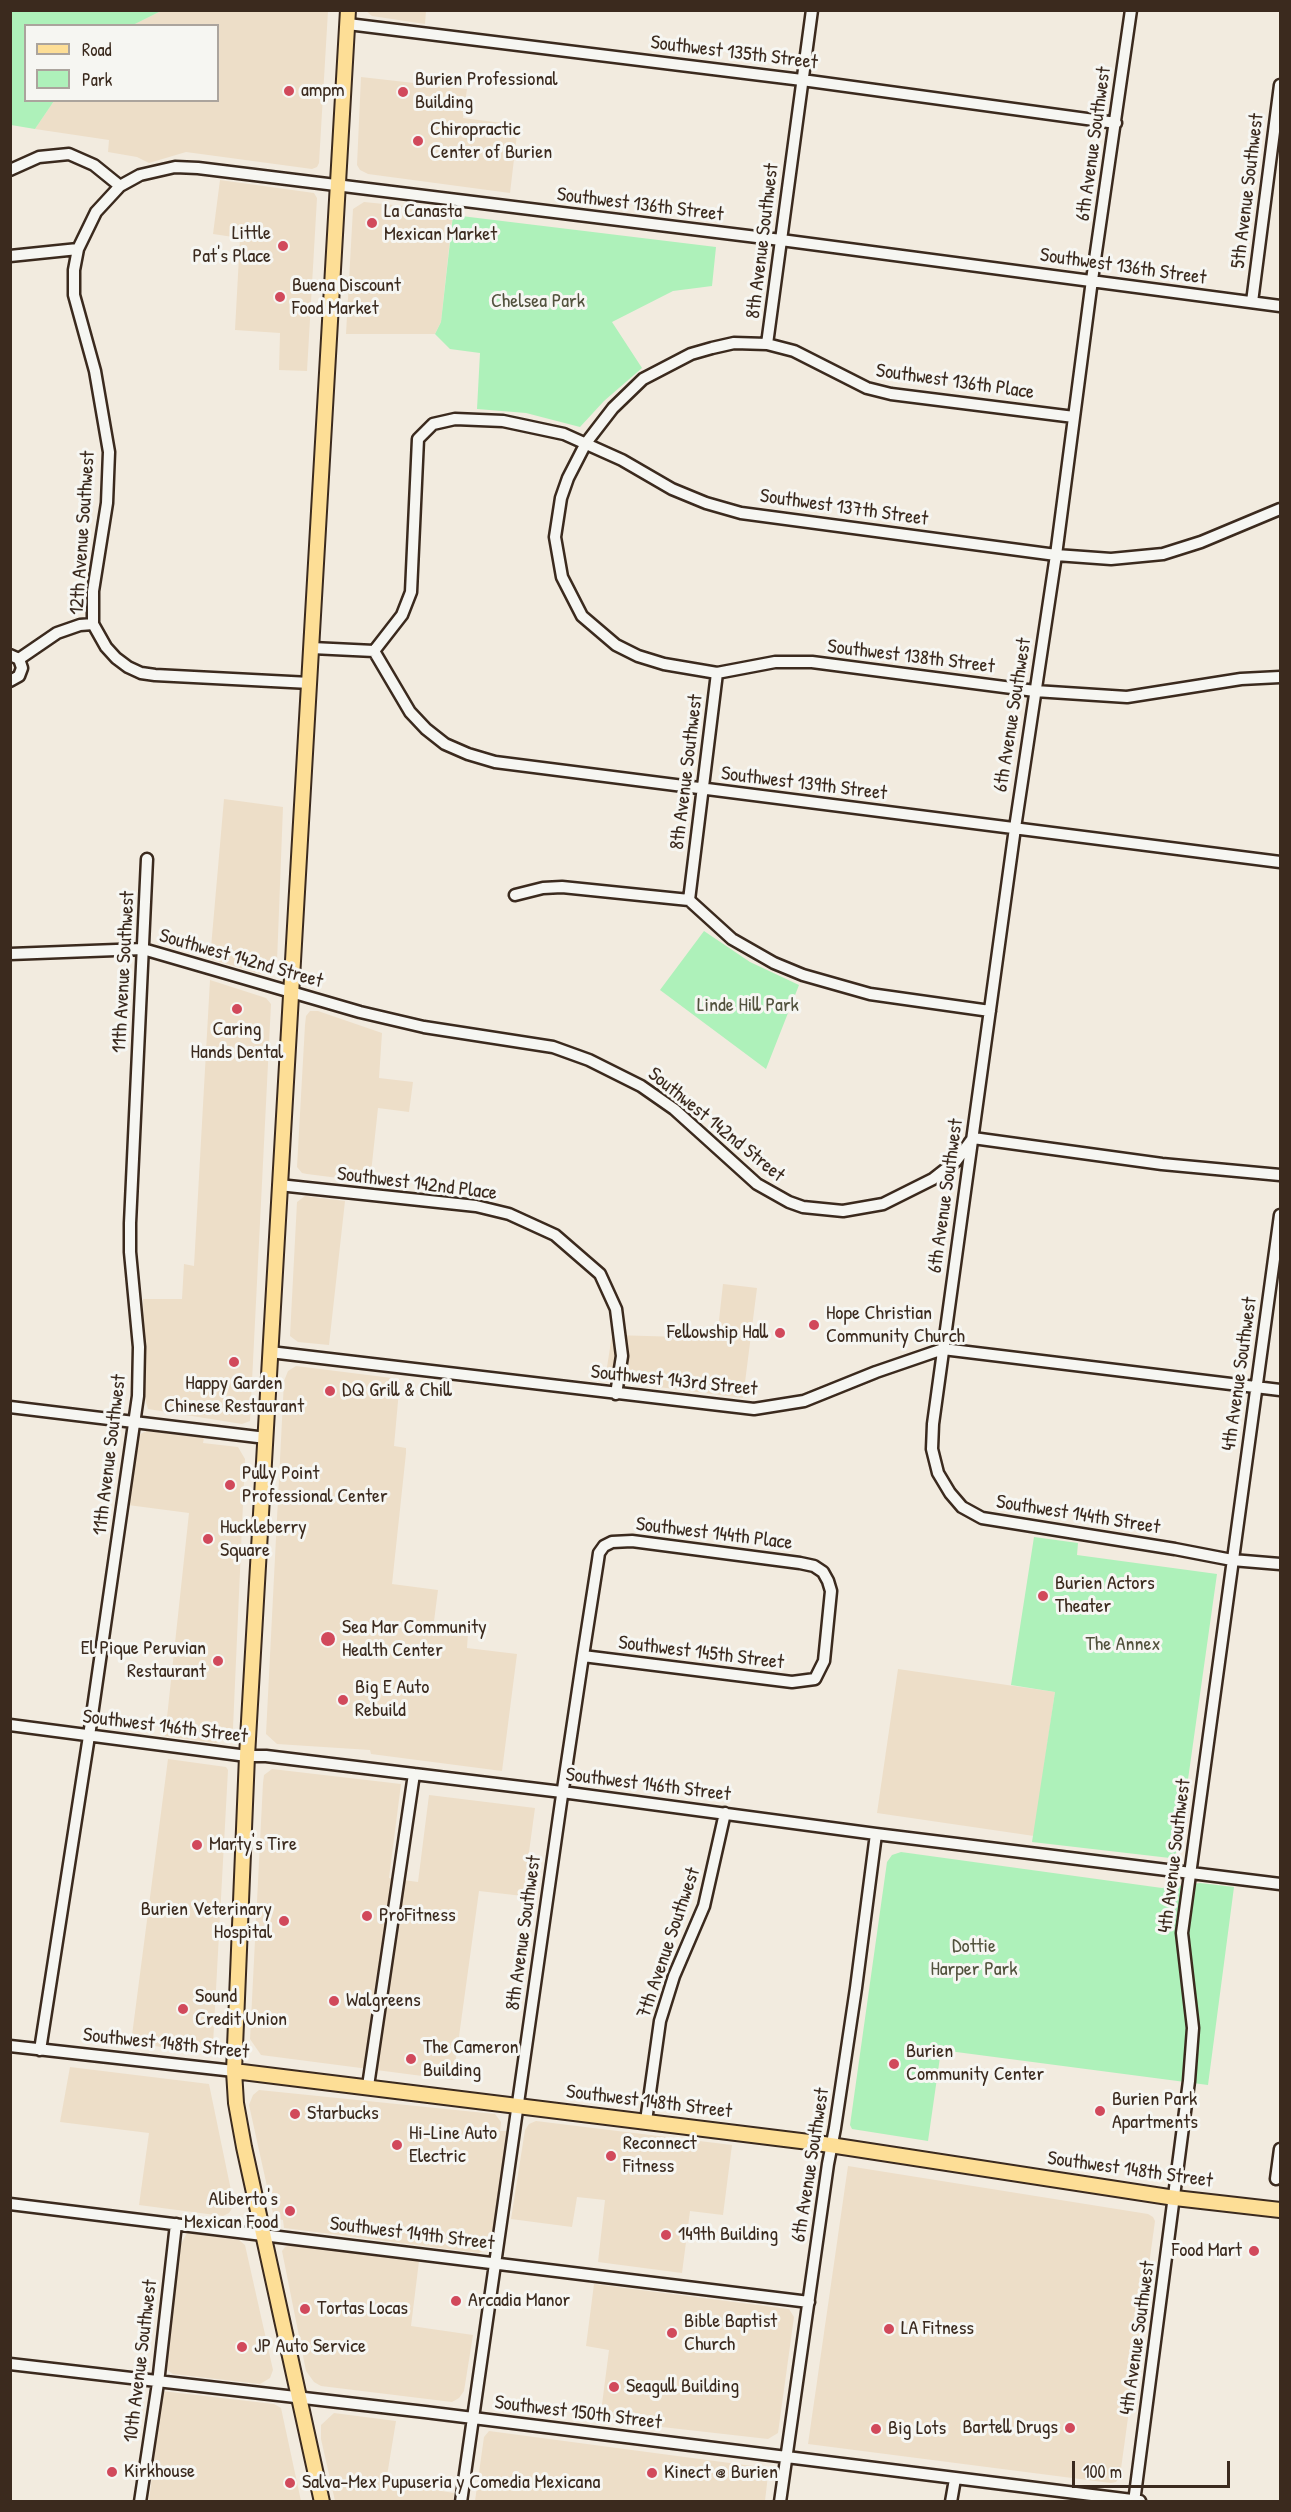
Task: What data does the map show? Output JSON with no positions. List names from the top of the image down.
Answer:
{
  "streets": {
    "main road": ["Southwest 148th Street"],
    "street": [
      "Southwest 135th Street",
      "6th Avenue Southwest",
      "5th Avenue Southwest",
      "Southwest 136th Street",
      "8th Avenue Southwest",
      "Southwest 136th Place",
      "Southwest 137th Street",
      "12th Avenue Southwest",
      "Southwest 138th Street",
      "Southwest 139th Street",
      "Southwest 142nd Street",
      "11th Avenue Southwest",
      "Southwest 142nd Place",
      "4th Avenue Southwest",
      "Southwest 143rd Street",
      "Southwest 144th Street",
      "Southwest 144th Place",
      "Southwest 145th Street",
      "Southwest 146th Street",
      "7th Avenue Southwest",
      "Southwest 149th Street",
      "10th Avenue Southwest",
      "Southwest 150th Street"
    ]
  },
  "crossings": [
    ["Southwest 135th Street", "6th Avenue Southwest"],
    ["Southwest 135th Street", "8th Avenue Southwest"],
    ["6th Avenue Southwest", "Southwest 136th Street"],
    ["6th Avenue Southwest", "Southwest 136th Place"],
    ["6th Avenue Southwest", "Southwest 137th Street"],
    ["6th Avenue Southwest", "Southwest 138th Street"],
    ["6th Avenue Southwest", "Southwest 139th Street"],
    ["6th Avenue Southwest", "Southwest 142nd Street"],
    ["6th Avenue Southwest", "Southwest 143rd Street"],
    ["6th Avenue Southwest", "Southwest 144th Street"],
    ["6th Avenue Southwest", "Southwest 146th Street"],
    ["6th Avenue Southwest", "Southwest 148th Street"],
    ["6th Avenue Southwest", "Southwest 149th Street"],
    ["6th Avenue Southwest", "Southwest 150th Street"],
    ["5th Avenue Southwest", "Southwest 136th Street"],
    ["Southwest 136th Street", "8th Avenue Southwest"],
    ["Southwest 136th Street", "12th Avenue Southwest"],
    ["8th Avenue Southwest", "Southwest 136th Place"],
    ["8th Avenue Southwest", "Southwest 137th Street"],
    ["8th Avenue Southwest", "Southwest 138th Street"],
    ["8th Avenue Southwest", "Southwest 139th Street"],
    ["8th Avenue Southwest", "Southwest 144th Place"],
    ["8th Avenue Southwest", "Southwest 145th Street"],
    ["8th Avenue Southwest", "Southwest 146th Street"],
    ["8th Avenue Southwest", "Southwest 148th Street"],
    ["8th Avenue Southwest", "Southwest 149th Street"],
    ["8th Avenue Southwest", "Southwest 150th Street"],
    ["Southwest 137th Street", "Southwest 139th Street"],
    ["Southwest 142nd Street", "11th Avenue Southwest"],
    ["11th Avenue Southwest", "Southwest 146th Street"],
    ["11th Avenue Southwest", "Southwest 148th Street"],
    ["Southwest 142nd Place", "Southwest 143rd Street"],
    ["4th Avenue Southwest", "Southwest 143rd Street"],
    ["4th Avenue Southwest", "Southwest 144th Street"],
    ["4th Avenue Southwest", "Southwest 146th Street"],
    ["4th Avenue Southwest", "Southwest 148th Street"],
    ["4th Avenue Southwest", "Southwest 150th Street"],
    ["Southwest 144th Place", "Southwest 145th Street"],
    ["Southwest 146th Street", "7th Avenue Southwest"],
    ["7th Avenue Southwest", "Southwest 148th Street"],
    ["Southwest 149th Street", "10th Avenue Southwest"],
    ["10th Avenue Southwest", "Southwest 150th Street"]
  ],
  "parks": [
    "Chelsea Park",
    "Linde Hill Park",
    "The Annex",
    "Dottie Harper Park"
  ],
  "places": [
    "ampm",
    "Burien Professional Building",
    "Chiropractic Center of Burien",
    "La Canasta Mexican Market",
    "Little Pat's Place",
    "Buena Discount Food Market",
    "Caring Hands Dental",
    "Hope Christian Community Church",
    "Fellowship Hall",
    "Happy Garden Chinese Restaurant",
    "DQ Grill & Chill",
    "Pully Point Professional Center",
    "Huckleberry Square",
    "Burien Actors Theater",
    "Sea Mar Community Health Center",
    "El Pique Peruvian Restaurant",
    "Big E Auto Rebuild",
    "Marty's Tire",
    "ProFitness",
    "Burien Veterinary Hospital",
    "Walgreens",
    "Sound Credit Union",
    "The Cameron Building",
    "Burien Community Center",
    "Burien Park Apartments",
    "Starbucks",
    "Hi-Line Auto Electric",
    "Reconnect Fitness",
    "Aliberto's Mexican Food",
    "149th Building",
    "Food Mart",
    "Arcadia Manor",
    "Tortas Locas",
    "LA Fitness",
    "Bible Baptist Church",
    "JP Auto Service",
    "Seagull Building",
    "Bartell Drugs",
    "Big Lots",
    "Kirkhouse",
    "Kinect @ Burien",
    "Salva-Mex Pupuseria y Comedia Mexicana"
  ],
  "legend": ["Road", "Park"],
  "scale_bar": "100 m"
}
